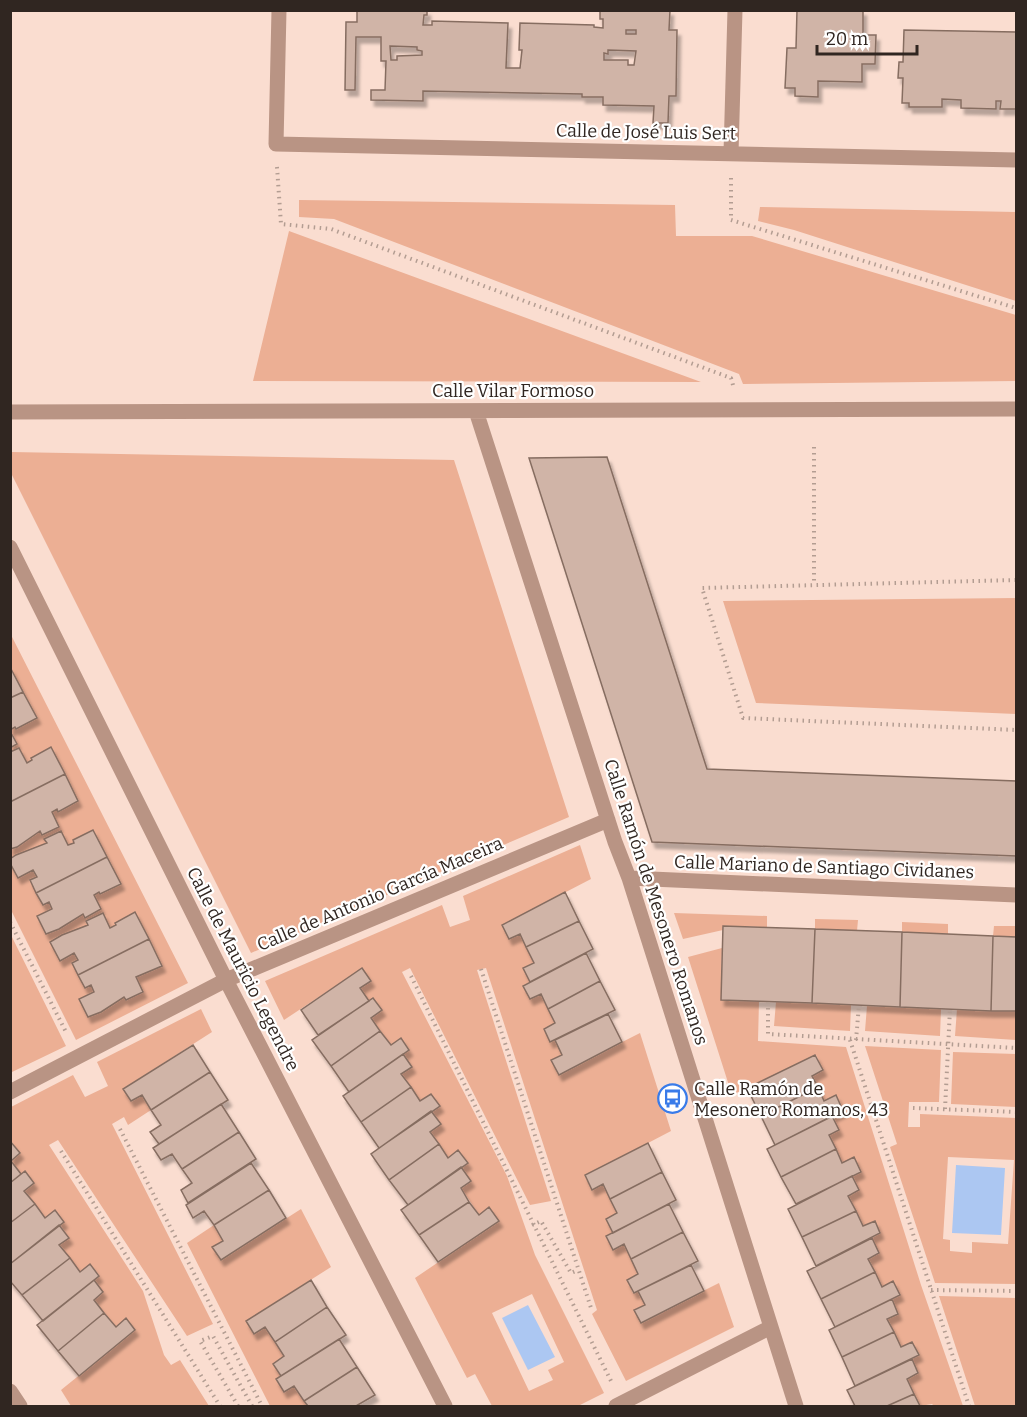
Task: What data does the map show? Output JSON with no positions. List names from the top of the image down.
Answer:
{
  "streets": {
    "street": [
      "Calle de José Luis Sert",
      "Calle Vilar Formoso",
      "Calle Mariano de Santiago Cividanes",
      "Calle de Antonio García Maceira",
      "Calle Ramón de Mesonero Romanos",
      "Calle de Mauricio Legendre"
    ]
  },
  "crossings": [
    ["Calle Vilar Formoso", "Calle Ramón de Mesonero Romanos"],
    ["Calle Mariano de Santiago Cividanes", "Calle Ramón de Mesonero Romanos"],
    ["Calle de Antonio García Maceira", "Calle Ramón de Mesonero Romanos"],
    ["Calle de Antonio García Maceira", "Calle de Mauricio Legendre"]
  ],
  "places": {
    "bus stop": ["Calle Ramón de Mesonero Romanos, 43"]
  },
  "scale_bar": "20 m"
}
